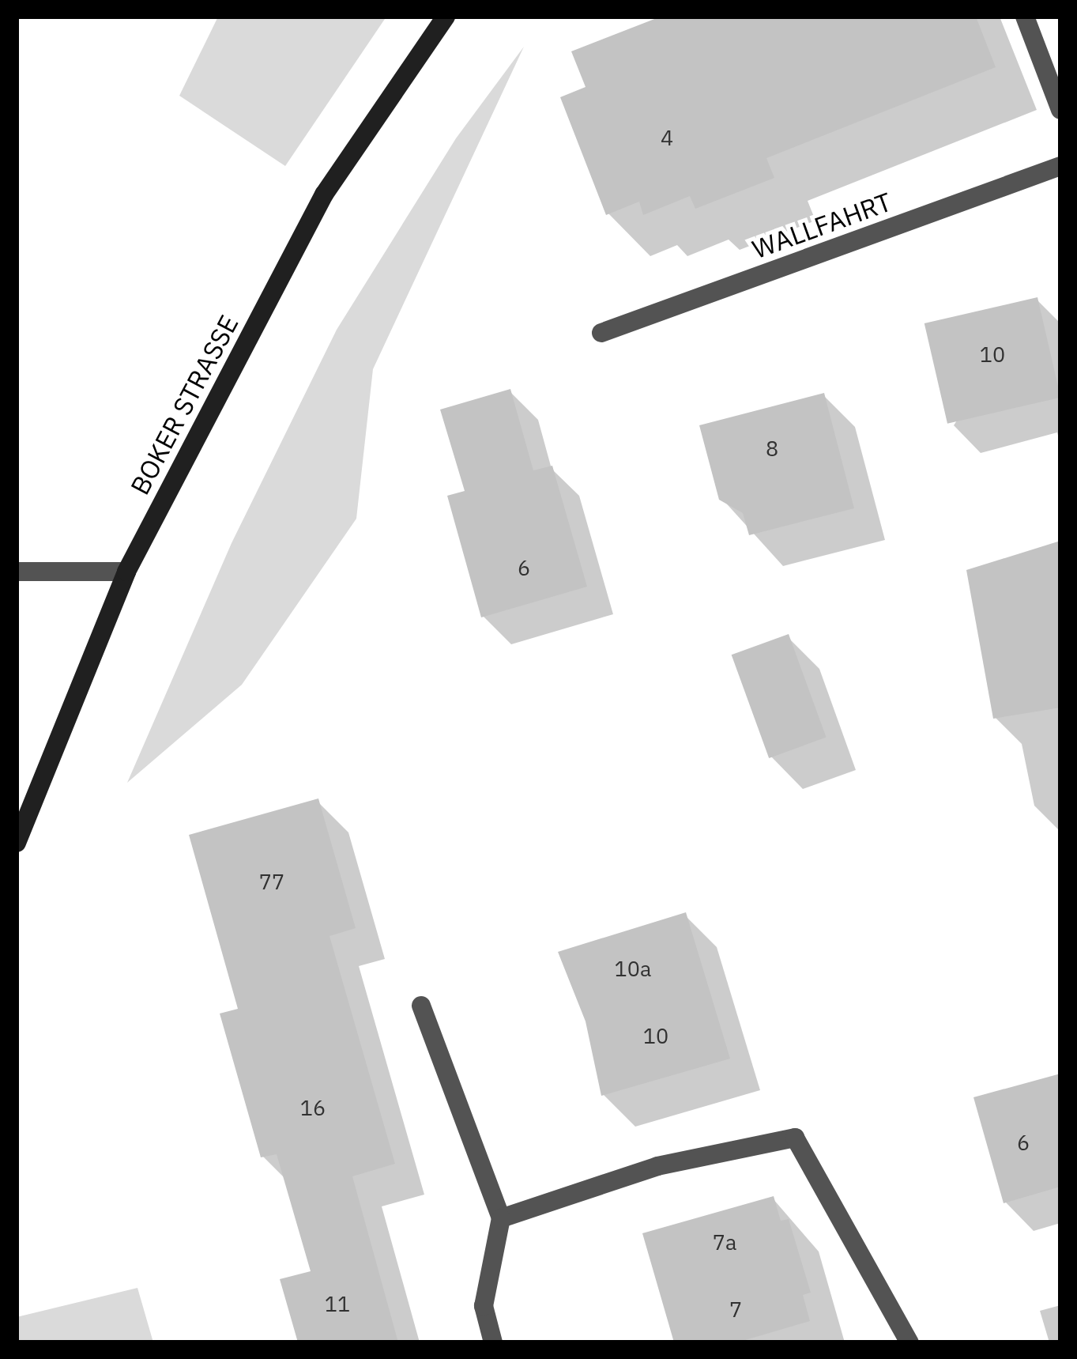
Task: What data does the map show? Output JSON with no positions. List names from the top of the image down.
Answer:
{
  "streets": {
    "main road": ["BOKER STRASSE"],
    "street": ["WALLFAHRT"]
  },
  "house_numbers": [
    "4",
    "10",
    "8",
    "6",
    "77",
    "10a",
    "10",
    "16",
    "6",
    "7a",
    "11",
    "7"
  ]
}
